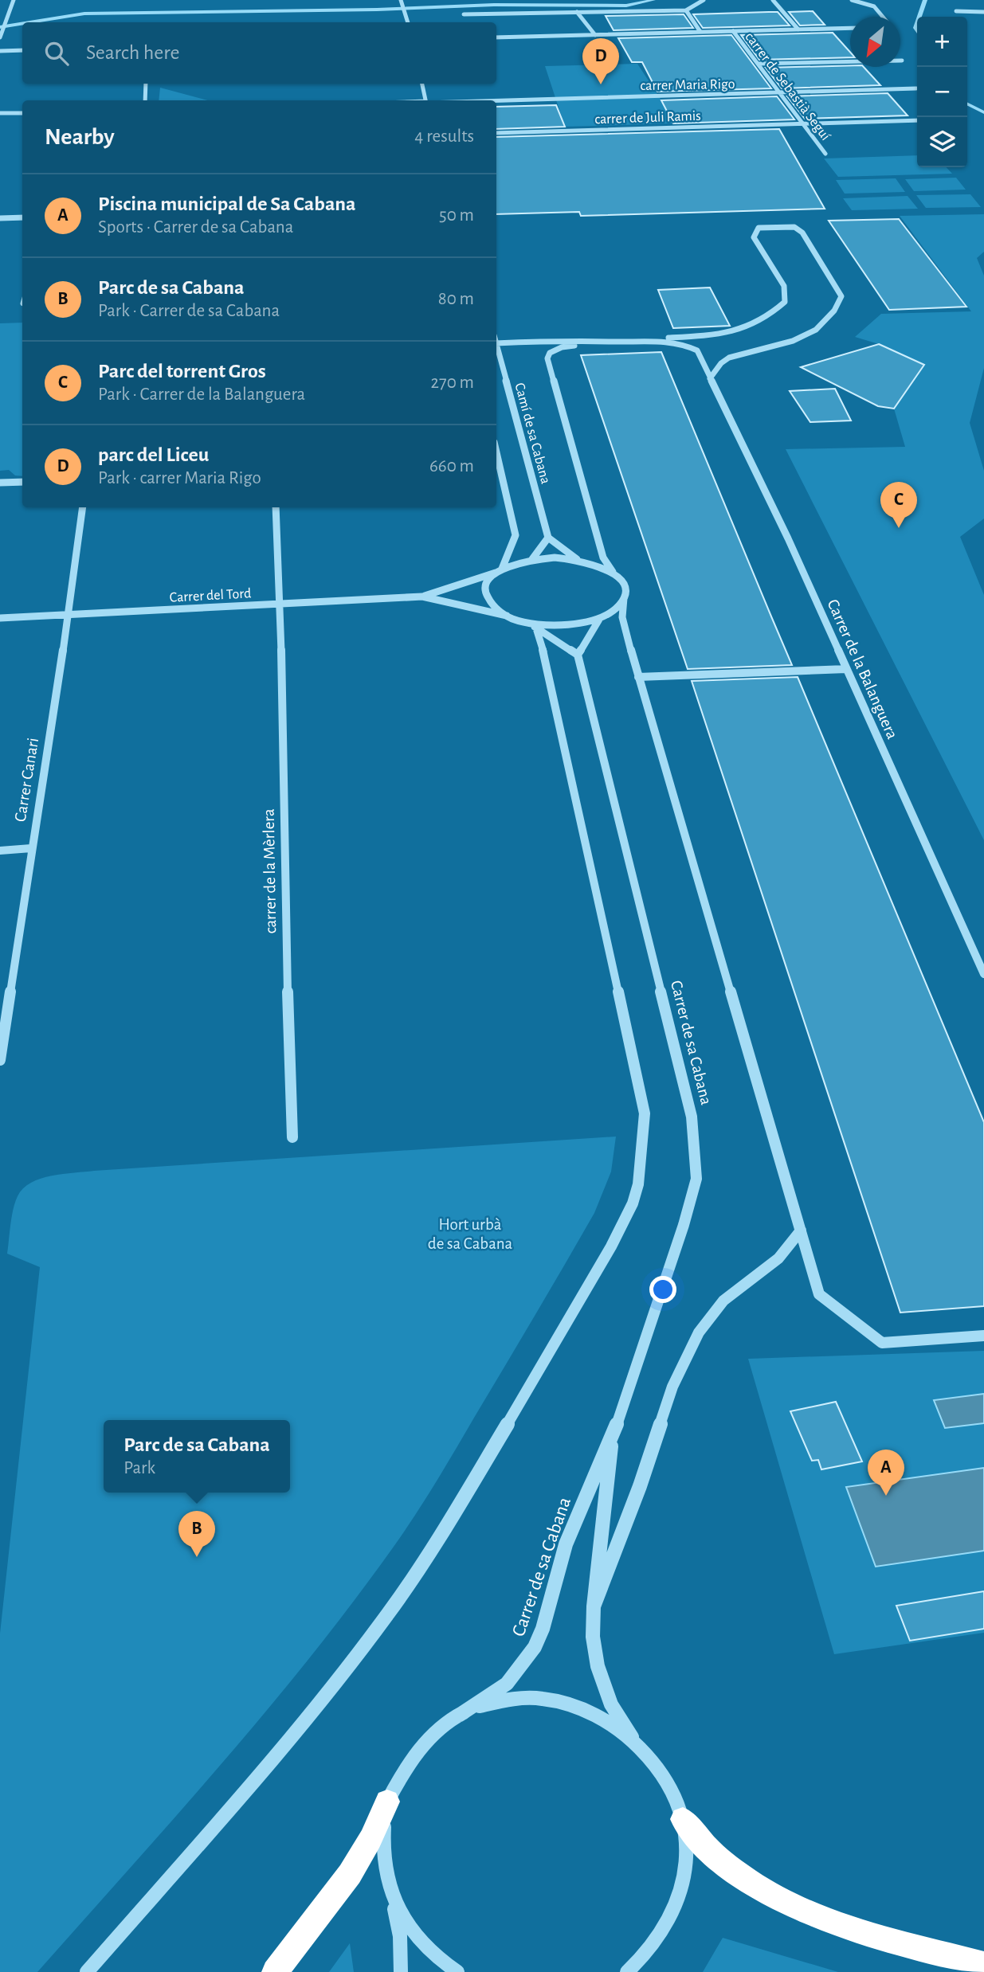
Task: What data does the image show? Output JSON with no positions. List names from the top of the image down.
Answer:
{
  "streets": {
    "street": [
      "carrer Maria Rigo",
      "carrer de Sebastià Seguí",
      "carrer de Juli Ramis",
      "Camí de sa Cabana",
      "Carrer del Tord",
      "Carrer de la Balanguera",
      "Carrer Canari",
      "carrer de la Mèrlera",
      "Carrer de sa Cabana"
    ]
  },
  "crossings": [
    ["carrer Maria Rigo", "carrer de Sebastià Seguí"],
    ["carrer de Sebastià Seguí", "carrer de Juli Ramis"],
    ["Carrer del Tord", "Carrer Canari"],
    ["Carrer del Tord", "carrer de la Mèrlera"]
  ],
  "parks": ["Hort urbà de sa Cabana"],
  "north": "bottom left",
  "page": {
    "map_buttons": ["+", "−"],
    "search": "Search here",
    "pins": [
      "D",
      "C",
      "A",
      "B"
    ],
    "heading": ["Nearby", "4 results"],
    "list": [
      {
        "mark": "A",
        "name": "Piscina municipal de Sa Cabana",
        "note": "Sports · Carrer de sa Cabana",
        "value": "50 m"
      },
      {
        "mark": "B",
        "name": "Parc de sa Cabana",
        "note": "Park · Carrer de sa Cabana",
        "value": "80 m"
      },
      {
        "mark": "C",
        "name": "Parc del torrent Gros",
        "note": "Park · Carrer de la Balanguera",
        "value": "270 m"
      },
      {
        "mark": "D",
        "name": "parc del Liceu",
        "note": "Park · carrer Maria Rigo",
        "value": "660 m"
      }
    ],
    "popup": ["Parc de sa Cabana", "Park"]
  }
}
